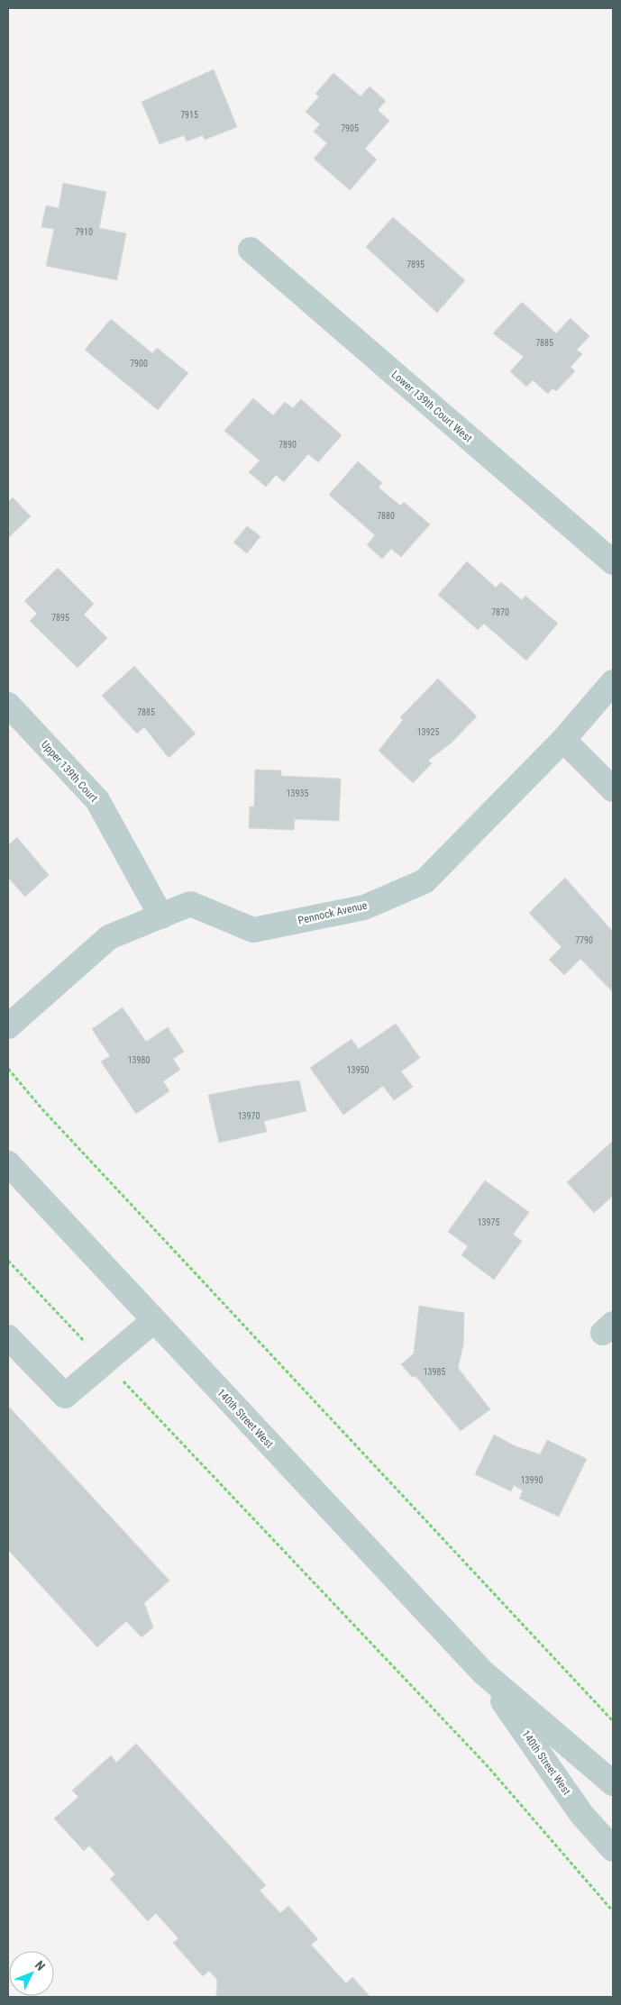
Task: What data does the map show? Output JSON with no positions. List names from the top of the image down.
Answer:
{
  "streets": {
    "street": [
      "Lower 139th Court West",
      "Upper 139th Court",
      "Pennock Avenue",
      "140th Street West"
    ]
  },
  "crossings": [
    ["Upper 139th Court", "Pennock Avenue"]
  ],
  "house_numbers": [
    "7915",
    "7905",
    "7910",
    "7895",
    "7885",
    "7900",
    "7890",
    "7880",
    "7870",
    "7895",
    "7885",
    "13925",
    "13935",
    "7790",
    "13980",
    "13950",
    "13970",
    "13975",
    "13985",
    "13990"
  ],
  "north": "top right"
}
